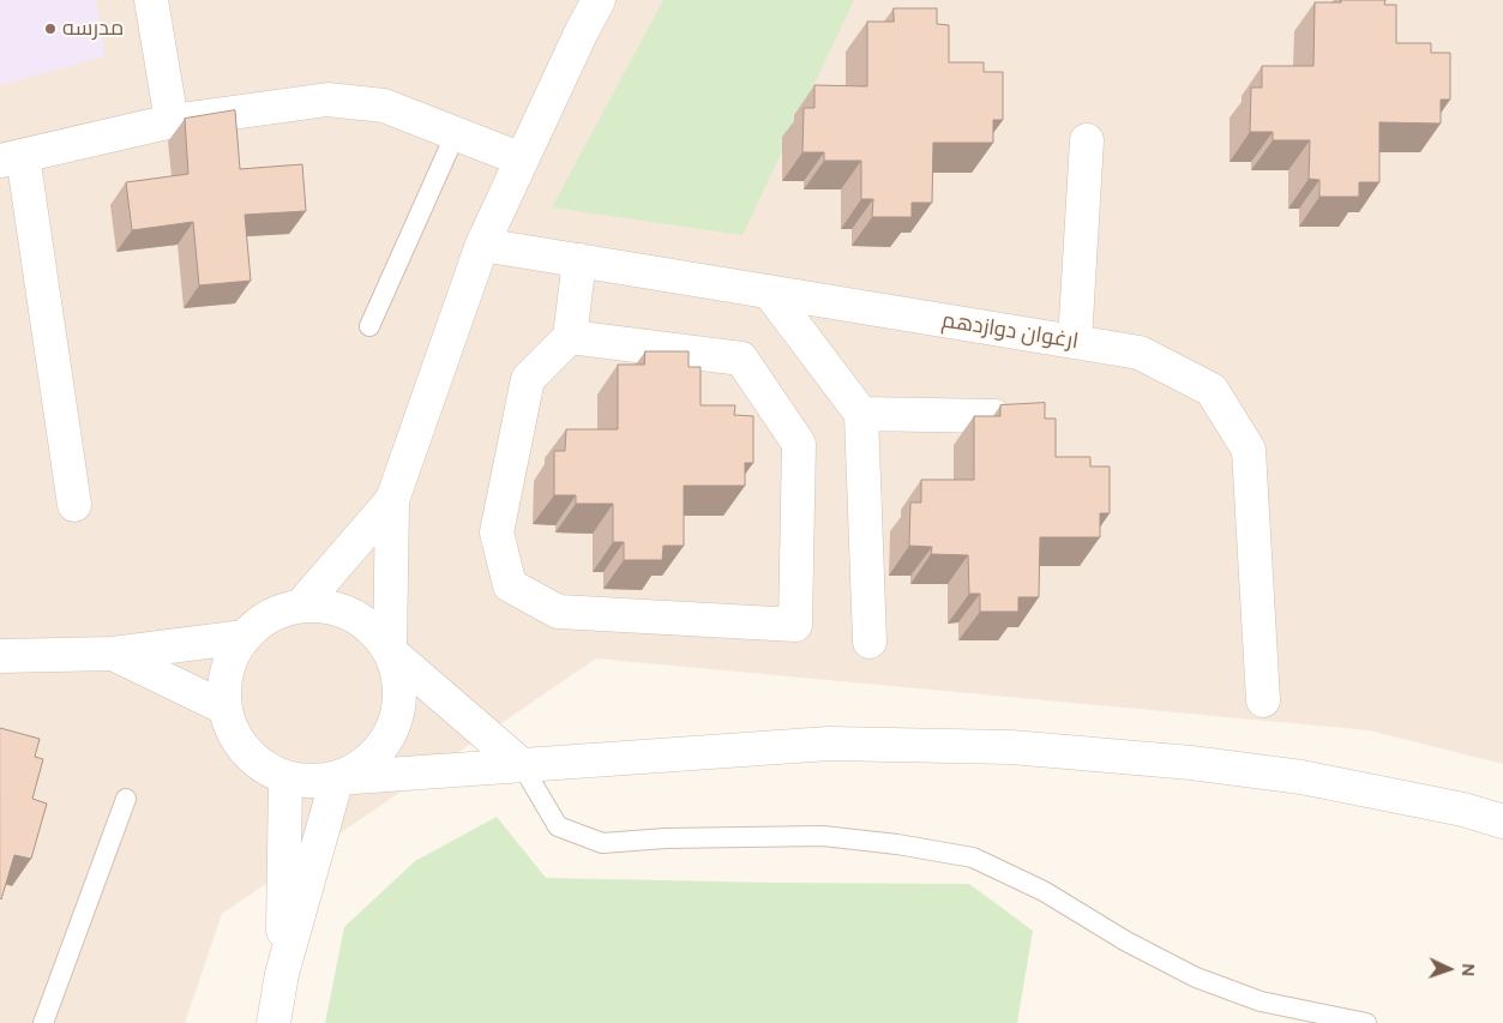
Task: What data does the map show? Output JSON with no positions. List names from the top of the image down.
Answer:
{
  "streets": {
    "street": ["ارغوان دوازدهم"]
  },
  "places": ["مدرسه"],
  "north": "right"
}
